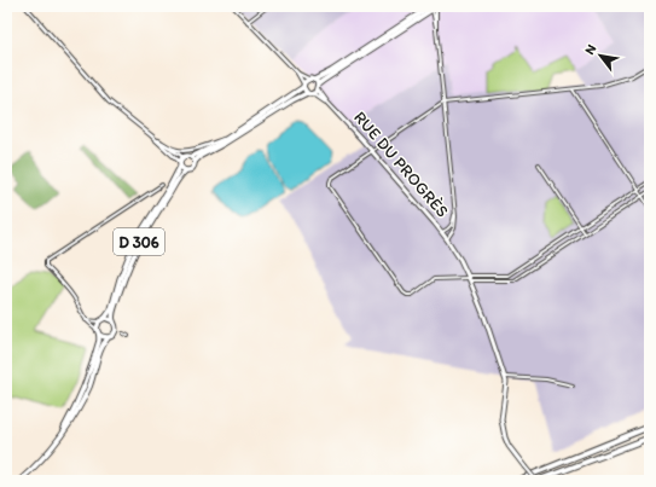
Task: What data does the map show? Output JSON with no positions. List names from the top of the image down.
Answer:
{
  "streets": {
    "main road": ["RUE DU PROGRÈS", "D 306"]
  },
  "north": "top left"
}
